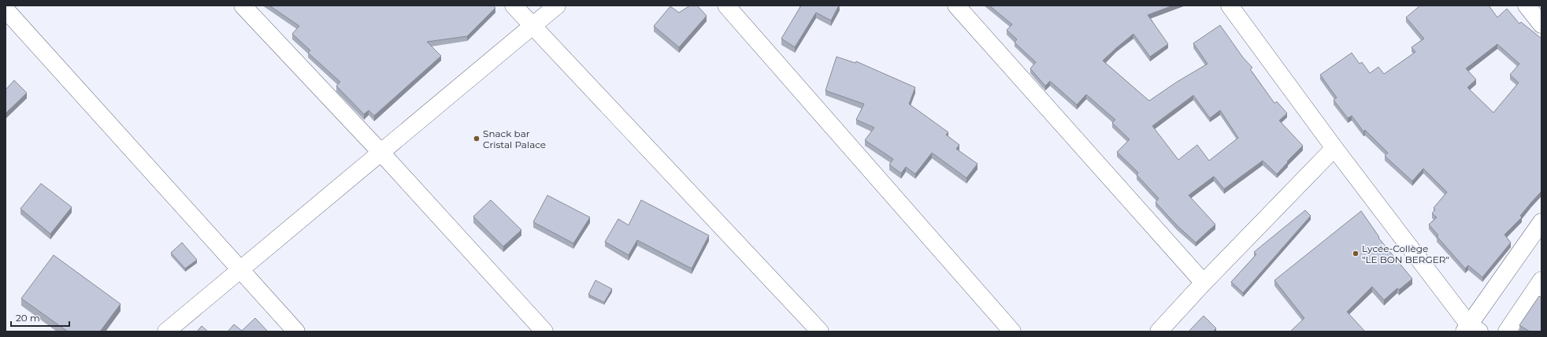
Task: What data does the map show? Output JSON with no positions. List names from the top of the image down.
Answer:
{
  "places": ["Snack bar Cristal Palace", "Lycée-Collège \"LE BON BERGER\""],
  "scale_bar": "20 m"
}
